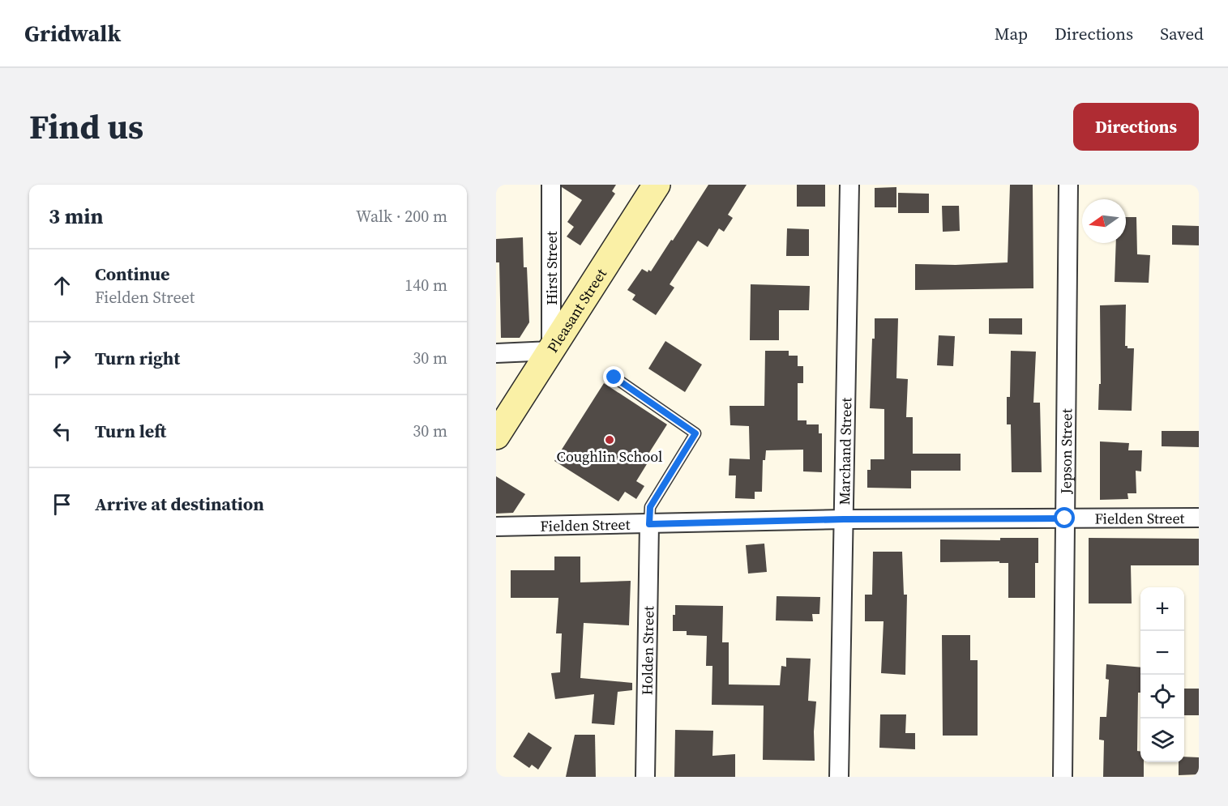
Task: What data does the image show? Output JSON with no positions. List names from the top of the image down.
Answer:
{
  "streets": {
    "street": [
      "Hirst Street",
      "Pleasant Street",
      "Marchand Street",
      "Jepson Street",
      "Fielden Street",
      "Holden Street"
    ]
  },
  "crossings": [
    ["Hirst Street", "Pleasant Street"],
    ["Marchand Street", "Fielden Street"],
    ["Jepson Street", "Fielden Street"],
    ["Fielden Street", "Holden Street"]
  ],
  "places": ["Coughlin School"],
  "north": "left",
  "page": {
    "header": "Gridwalk",
    "nav": ["Map", "Directions", "Saved"],
    "title": "Find us",
    "buttons": "Directions",
    "heading": ["3 min", "Walk · 200 m"],
    "list": [
      ["Continue", "Fielden Street", "140 m"],
      ["Turn right", "30 m"],
      ["Turn left", "30 m"],
      "Arrive at destination"
    ],
    "map_buttons": ["+", "−"]
  }
}
